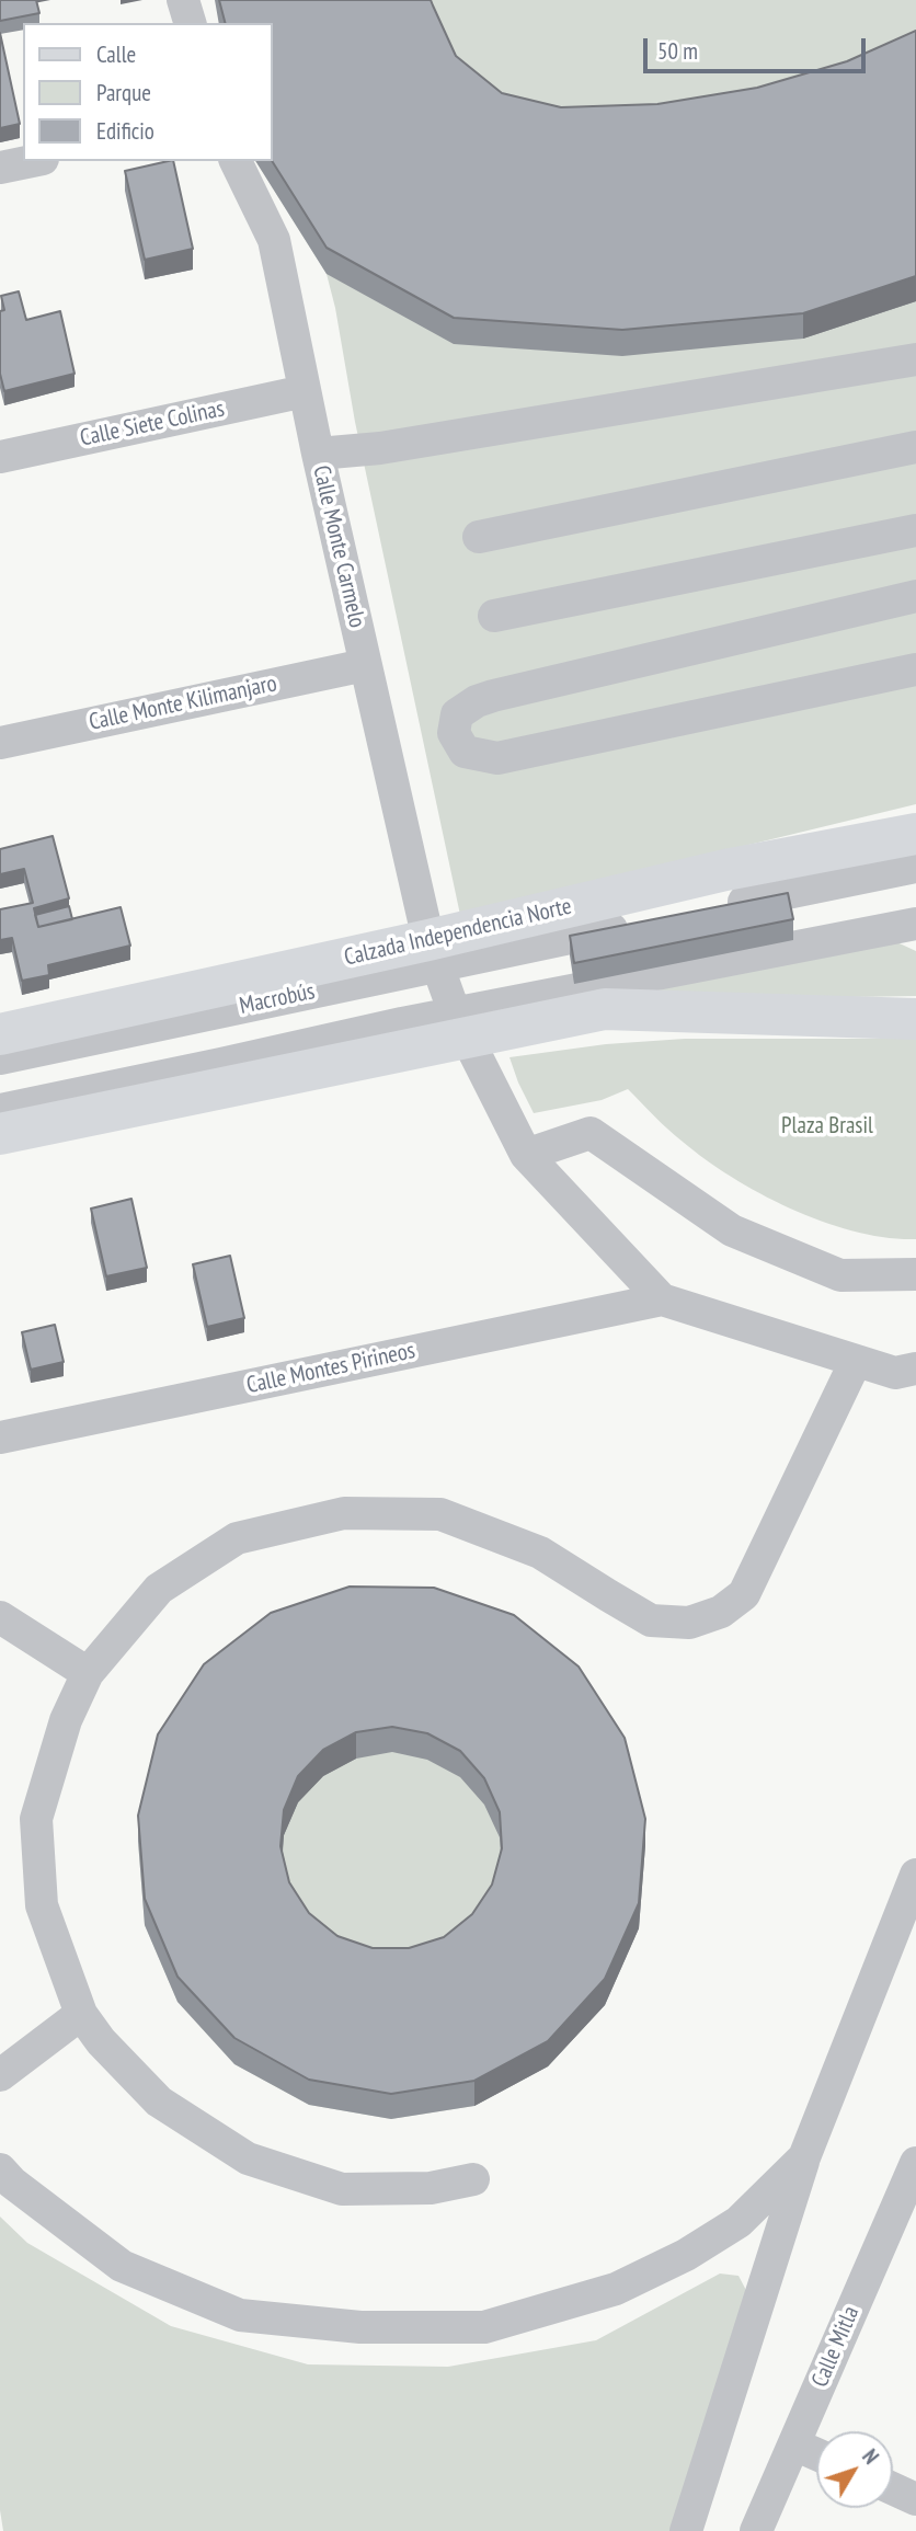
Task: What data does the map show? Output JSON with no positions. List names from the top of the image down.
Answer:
{
  "streets": {
    "main road": ["Calzada Independencia Norte"],
    "street": [
      "Calle Siete Colinas",
      "Calle Monte Carmelo",
      "Calle Monte Kilimanjaro",
      "Macrobús",
      "Calle Montes Pirineos",
      "Calle Mitla"
    ]
  },
  "crossings": [
    ["Calle Siete Colinas", "Calle Monte Carmelo"],
    ["Calle Monte Carmelo", "Calle Monte Kilimanjaro"],
    ["Calle Monte Carmelo", "Calzada Independencia Norte"],
    ["Calle Monte Carmelo", "Macrobús"],
    ["Calzada Independencia Norte", "Macrobús"]
  ],
  "parks": ["Plaza Brasil"],
  "legend": ["Calle", "Parque", "Edificio"],
  "scale_bar": "50 m",
  "north": "top right"
}
